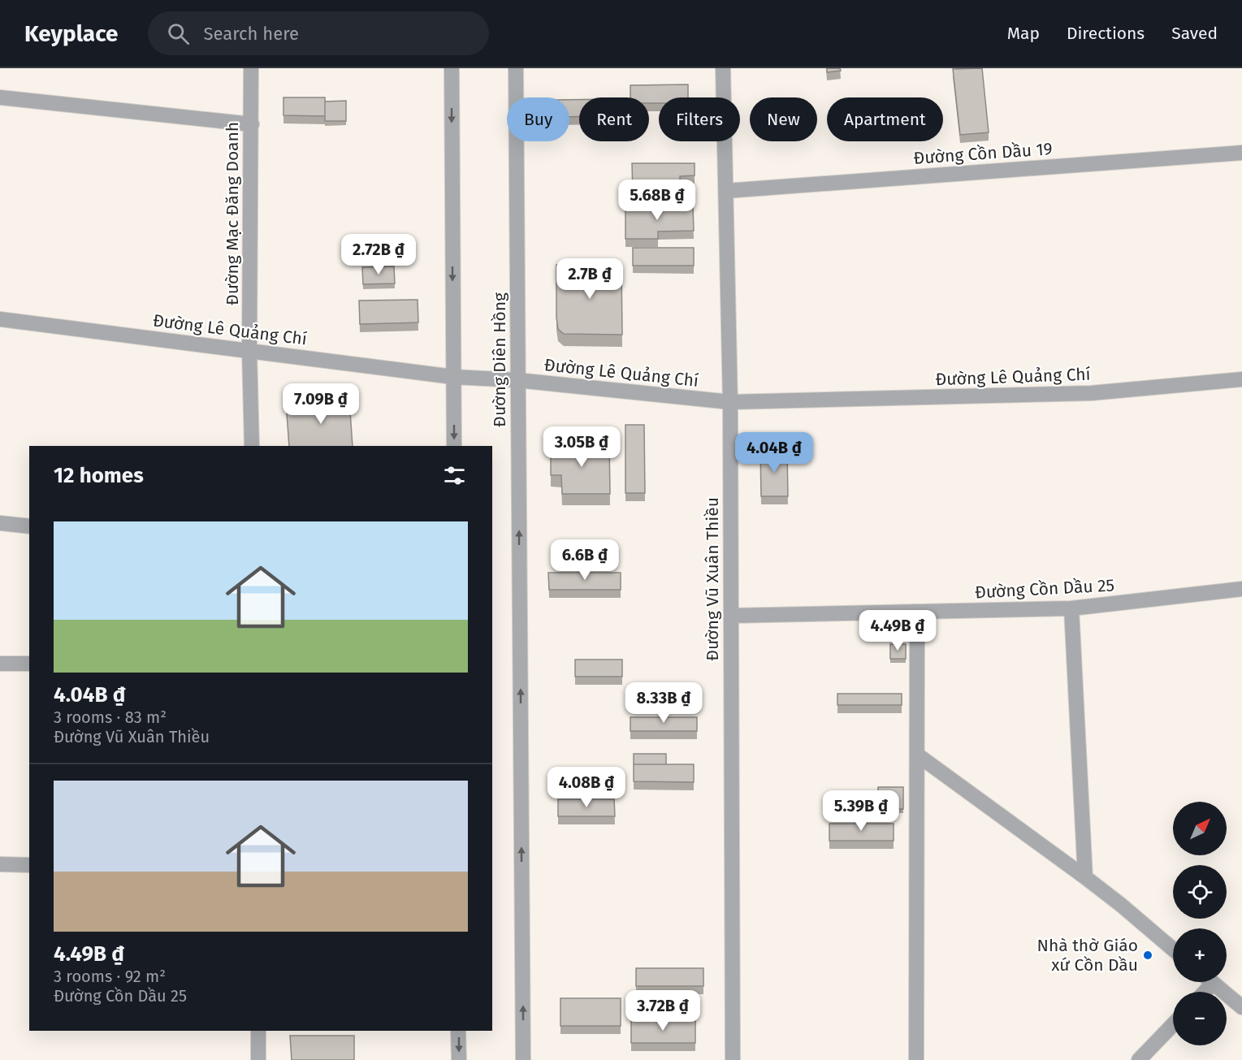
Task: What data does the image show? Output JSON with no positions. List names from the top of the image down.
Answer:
{
  "streets": {
    "street": [
      "Đường Cồn Dầu 19",
      "Đường Mạc Đăng Doanh",
      "Đường Lê Quảng Chí",
      "Đường Diên Hồng",
      "Đường Vũ Xuân Thiều",
      "Đường Cồn Dầu 25"
    ]
  },
  "crossings": [
    ["Đường Cồn Dầu 19", "Đường Vũ Xuân Thiều"],
    ["Đường Mạc Đăng Doanh", "Đường Lê Quảng Chí"],
    ["Đường Lê Quảng Chí", "Đường Diên Hồng"],
    ["Đường Lê Quảng Chí", "Đường Vũ Xuân Thiều"],
    ["Đường Vũ Xuân Thiều", "Đường Cồn Dầu 25"]
  ],
  "one_way": ["Đường Diên Hồng"],
  "places": ["Nhà thờ Giáo xứ Cồn Dầu"],
  "north": "top right",
  "page": {
    "header": "Keyplace",
    "search": "Search here",
    "nav": ["Map", "Directions", "Saved"],
    "chip": [
      "Buy",
      "Rent",
      "Filters",
      "New",
      "Apartment"
    ],
    "price": [
      "5.68B ₫",
      "2.72B ₫",
      "2.7B ₫",
      "7.09B ₫",
      "3.05B ₫",
      "4.04B ₫",
      "6.6B ₫",
      "4.49B ₫",
      "8.33B ₫",
      "4.08B ₫",
      "5.39B ₫",
      "3.72B ₫"
    ],
    "heading": "12 homes",
    "list": [
      {
        "name": "4.04B ₫",
        "note": "3 rooms · 83 m² · Đường Vũ Xuân Thiều"
      },
      {
        "name": "4.49B ₫",
        "note": "3 rooms · 92 m² · Đường Cồn Dầu 25"
      }
    ],
    "map_buttons": ["+", "−"]
  }
}
